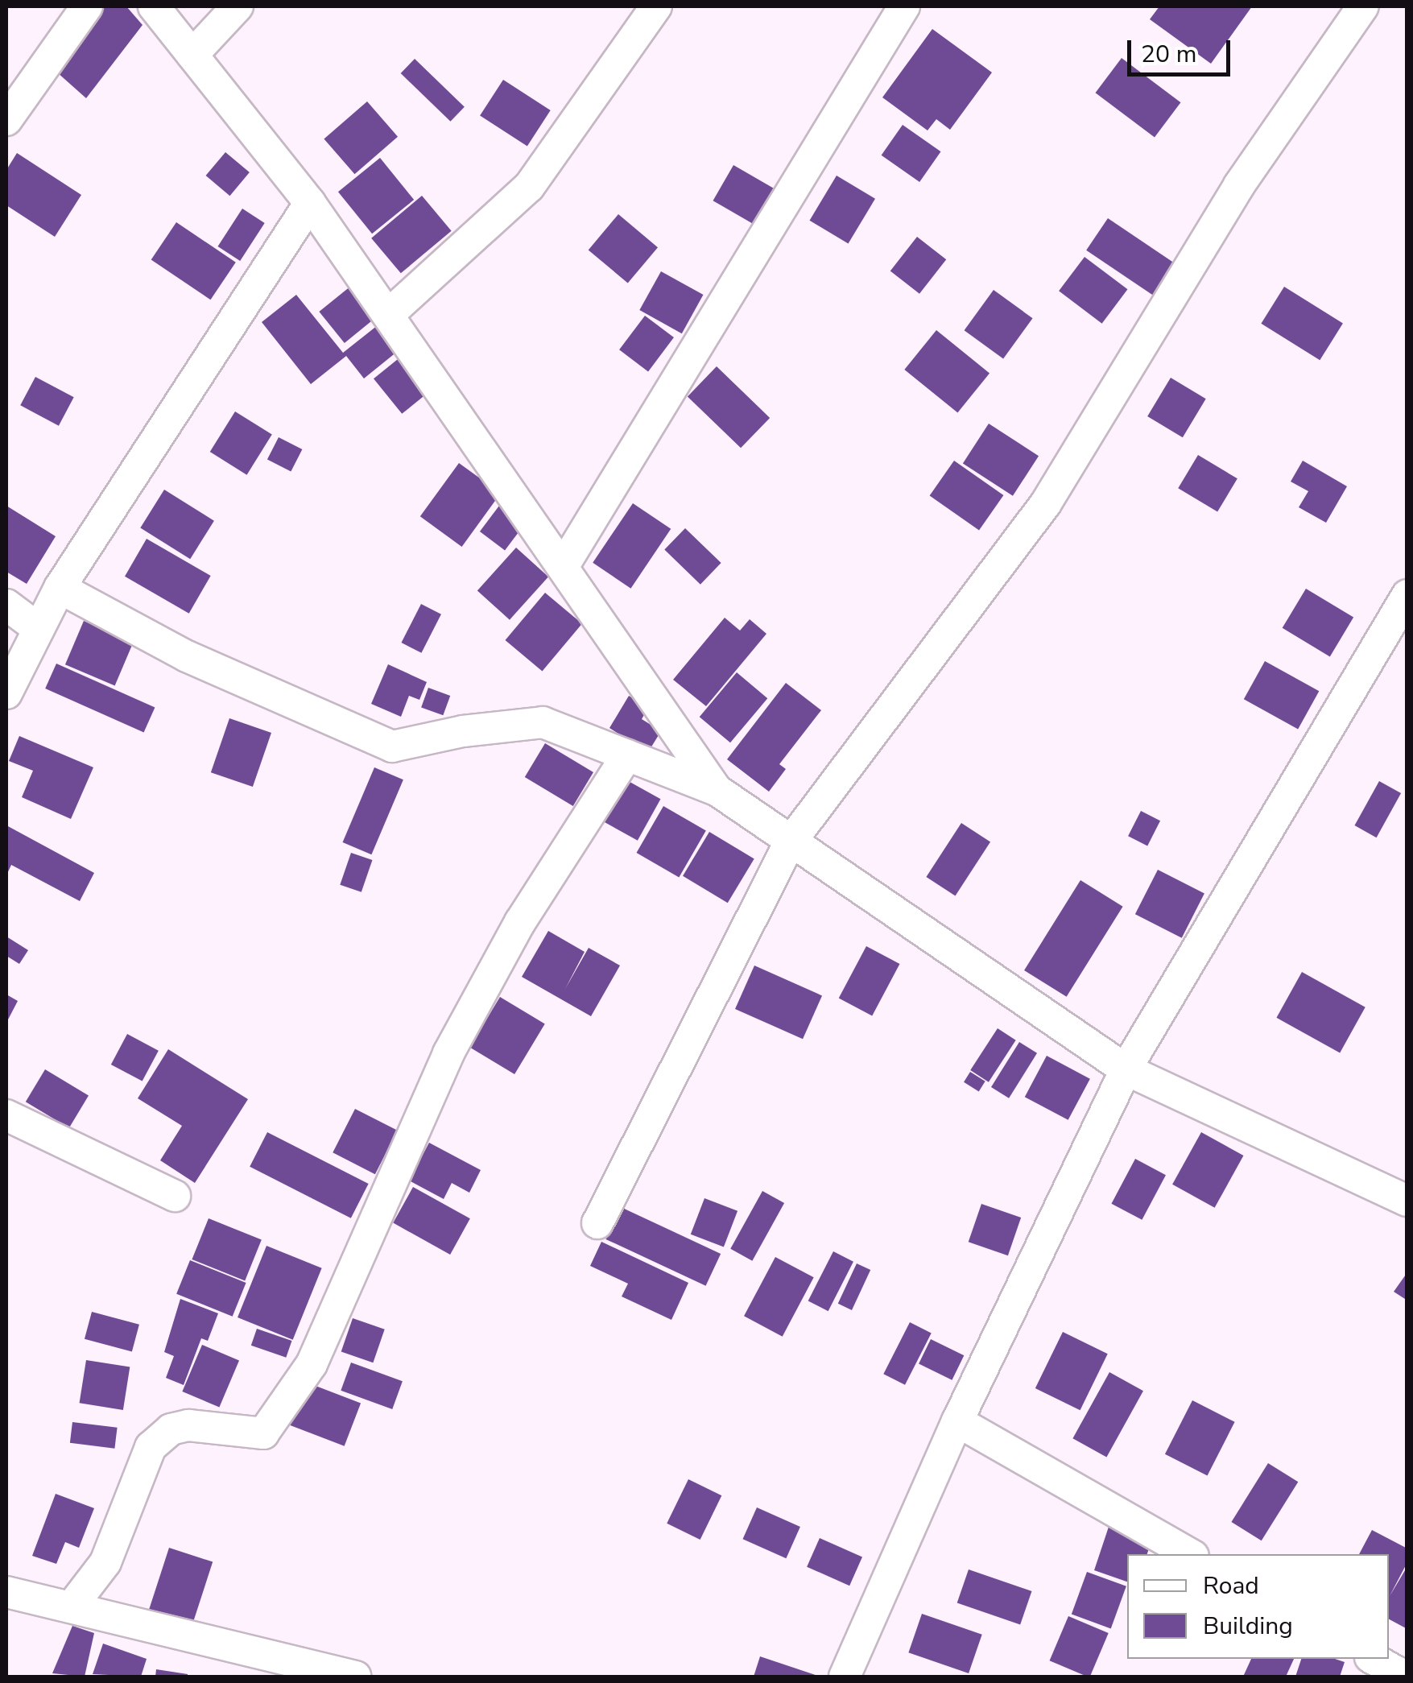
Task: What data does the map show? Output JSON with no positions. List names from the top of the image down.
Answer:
{
  "legend": ["Road", "Building"],
  "scale_bar": "20 m"
}
